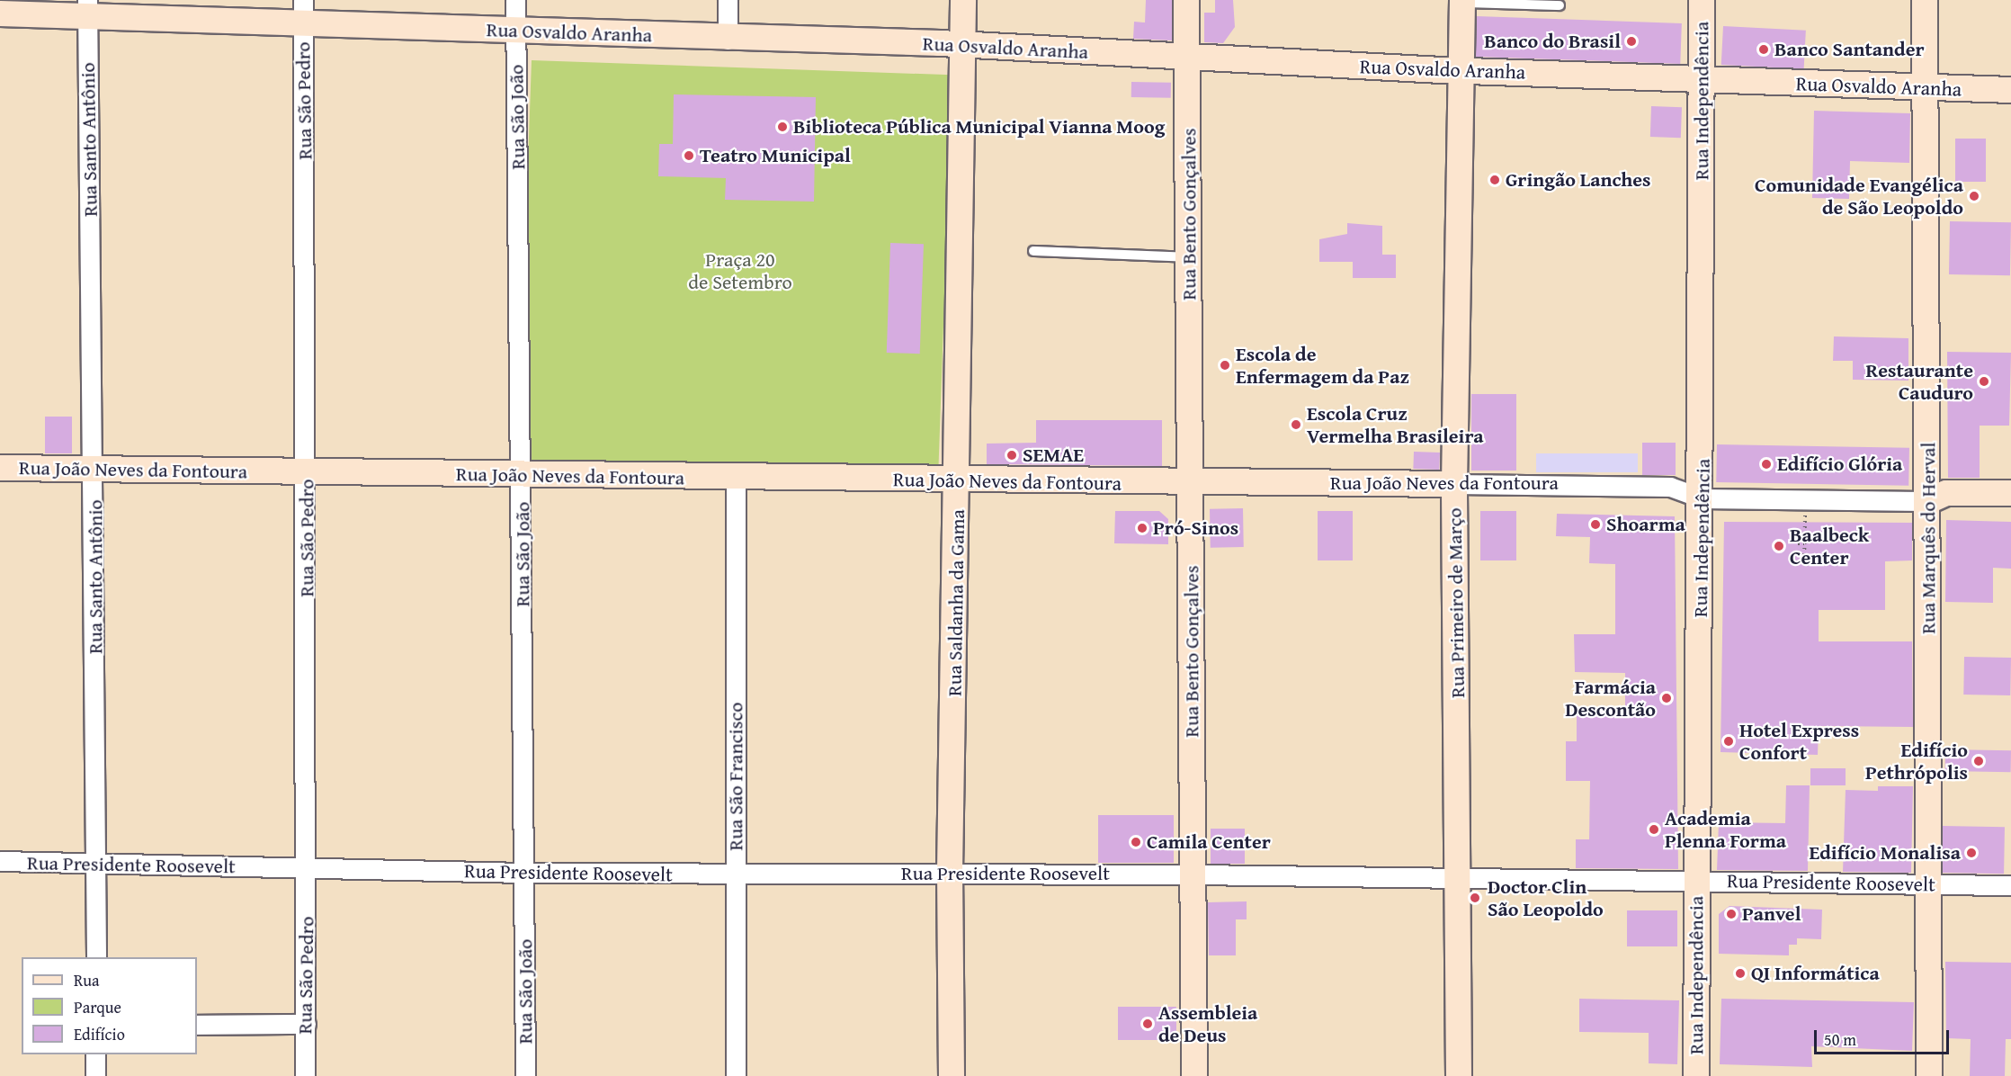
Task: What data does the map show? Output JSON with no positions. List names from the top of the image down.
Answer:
{
  "streets": {
    "street": [
      "Rua Osvaldo Aranha",
      "Rua São Pedro",
      "Rua Independência",
      "Rua São João",
      "Rua Santo Antônio",
      "Rua Bento Gonçalves",
      "Rua João Neves da Fontoura",
      "Rua Marquês do Herval",
      "Rua Saldanha da Gama",
      "Rua Primeiro de Março",
      "Rua São Francisco",
      "Rua Presidente Roosevelt"
    ]
  },
  "crossings": [
    ["Rua Osvaldo Aranha", "Rua São Pedro"],
    ["Rua Osvaldo Aranha", "Rua Independência"],
    ["Rua Osvaldo Aranha", "Rua São João"],
    ["Rua Osvaldo Aranha", "Rua Santo Antônio"],
    ["Rua Osvaldo Aranha", "Rua Bento Gonçalves"],
    ["Rua Osvaldo Aranha", "Rua Marquês do Herval"],
    ["Rua Osvaldo Aranha", "Rua Saldanha da Gama"],
    ["Rua Osvaldo Aranha", "Rua Primeiro de Março"],
    ["Rua São Pedro", "Rua João Neves da Fontoura"],
    ["Rua São Pedro", "Rua Presidente Roosevelt"],
    ["Rua Independência", "Rua João Neves da Fontoura"],
    ["Rua Independência", "Rua Presidente Roosevelt"],
    ["Rua São João", "Rua João Neves da Fontoura"],
    ["Rua São João", "Rua Presidente Roosevelt"],
    ["Rua Santo Antônio", "Rua João Neves da Fontoura"],
    ["Rua Santo Antônio", "Rua Presidente Roosevelt"],
    ["Rua Bento Gonçalves", "Rua João Neves da Fontoura"],
    ["Rua Bento Gonçalves", "Rua Presidente Roosevelt"],
    ["Rua João Neves da Fontoura", "Rua Marquês do Herval"],
    ["Rua João Neves da Fontoura", "Rua Saldanha da Gama"],
    ["Rua João Neves da Fontoura", "Rua Primeiro de Março"],
    ["Rua João Neves da Fontoura", "Rua São Francisco"],
    ["Rua Marquês do Herval", "Rua Presidente Roosevelt"],
    ["Rua Saldanha da Gama", "Rua Presidente Roosevelt"],
    ["Rua Primeiro de Março", "Rua Presidente Roosevelt"],
    ["Rua São Francisco", "Rua Presidente Roosevelt"]
  ],
  "parks": ["Praça 20 de Setembro"],
  "places": [
    "Banco do Brasil",
    "Banco Santander",
    "Biblioteca Pública Municipal Vianna Moog",
    "Teatro Municipal",
    "Gringão Lanches",
    "Comunidade Evangélica de São Leopoldo",
    "Escola de Enfermagem da Paz",
    "Restaurante Cauduro",
    "Escola Cruz Vermelha Brasileira",
    "SEMAE",
    "Edifício Glória",
    "Shoarma",
    "Pró-Sinos",
    "Baalbeck Center",
    "Farmácia Descontão",
    "Hotel Express Confort",
    "Edifício Pethrópolis",
    "Academia Plenna Forma",
    "Camila Center",
    "Edifício Monalisa",
    "Doctor Clin São Leopoldo",
    "Panvel",
    "QI Informática",
    "Assembleia de Deus"
  ],
  "legend": ["Rua", "Parque", "Edifício"],
  "scale_bar": "50 m"
}
